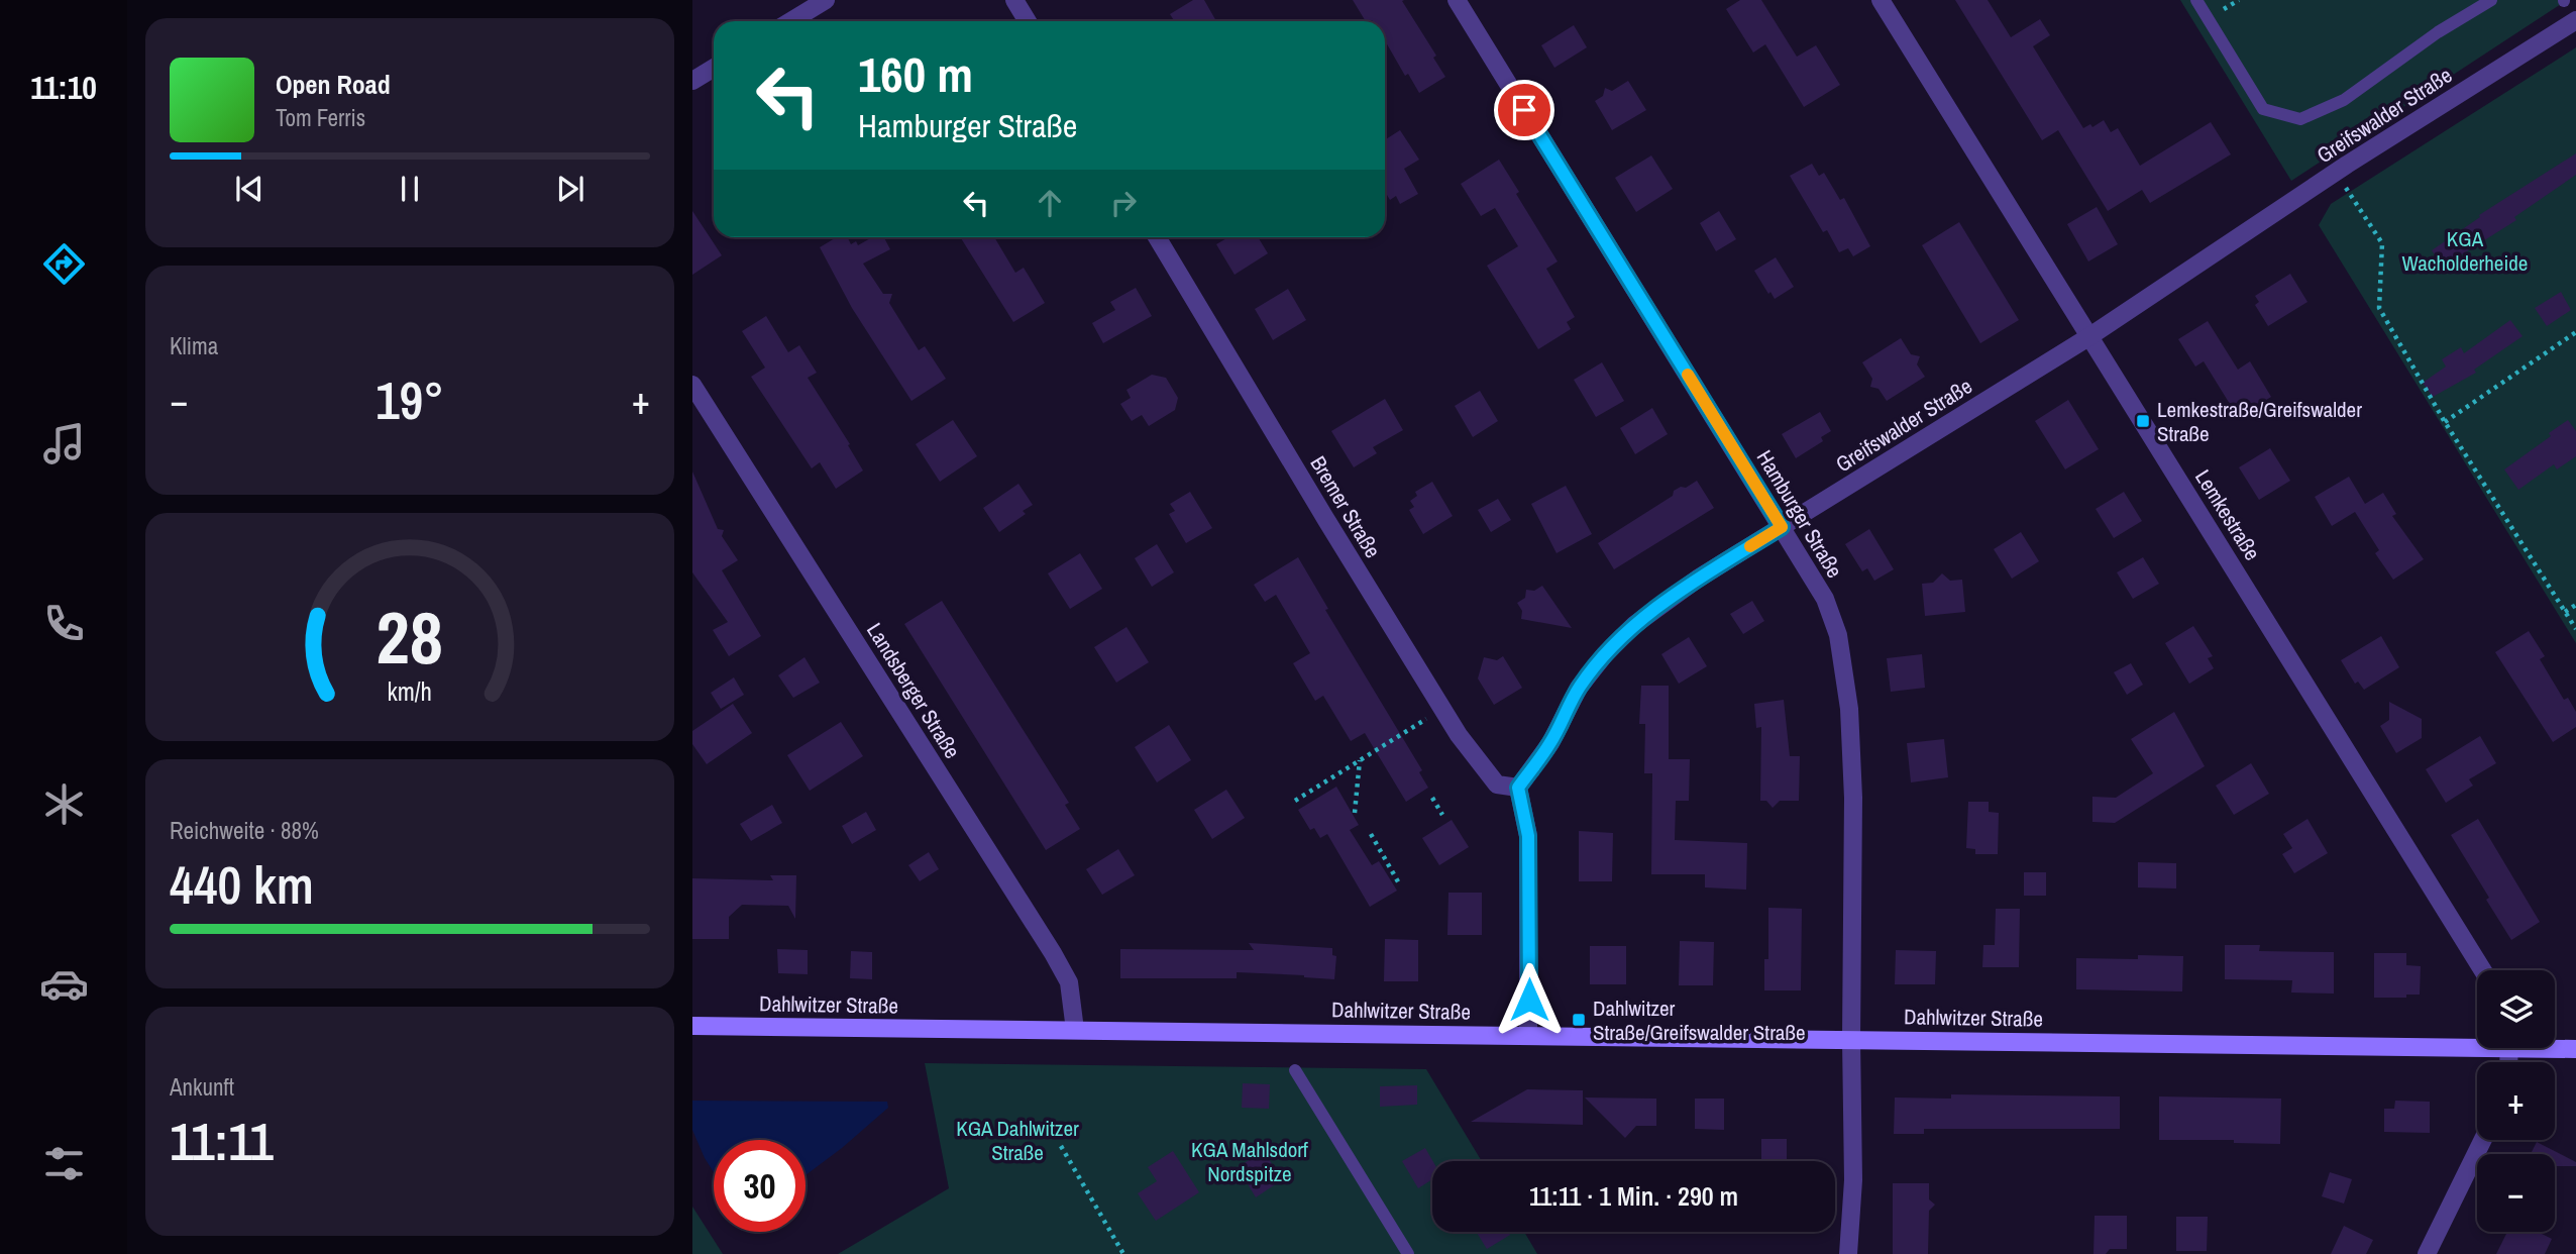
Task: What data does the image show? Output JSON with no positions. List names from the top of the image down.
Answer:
{
  "streets": {
    "main road": ["Dahlwitzer Straße"],
    "street": [
      "Greifswalder Straße",
      "Bremer Straße",
      "Hamburger Straße",
      "Lemkestraße",
      "Landsberger Straße"
    ]
  },
  "crossings": [
    ["Greifswalder Straße", "Bremer Straße"],
    ["Greifswalder Straße", "Hamburger Straße"],
    ["Greifswalder Straße", "Lemkestraße"],
    ["Hamburger Straße", "Dahlwitzer Straße"],
    ["Landsberger Straße", "Dahlwitzer Straße"]
  ],
  "parks": ["KGA Wacholderheide", "KGA Dahlwitzer Straße", "KGA Mahlsdorf Nordspitze"],
  "places": {
    "transit": ["Lemkestraße/Greifswalder Straße", "Dahlwitzer Straße/Greifswalder Straße"]
  },
  "page": {
    "tabs": "11:10",
    "turn": ["160 m", "Hamburger Straße"],
    "song": ["Open Road", "Tom Ferris"],
    "tile": [
      "Klima",
      ["Reichweite · 88%", "440 km"],
      ["Ankunft", "11:11"]
    ],
    "heat": ["−", "19°", "+"],
    "map_buttons": ["+", "−"],
    "limit": "30",
    "trip": "11:11 · 1 Min. · 290 m",
    "gauge": ["28", "km/h"]
  }
}
